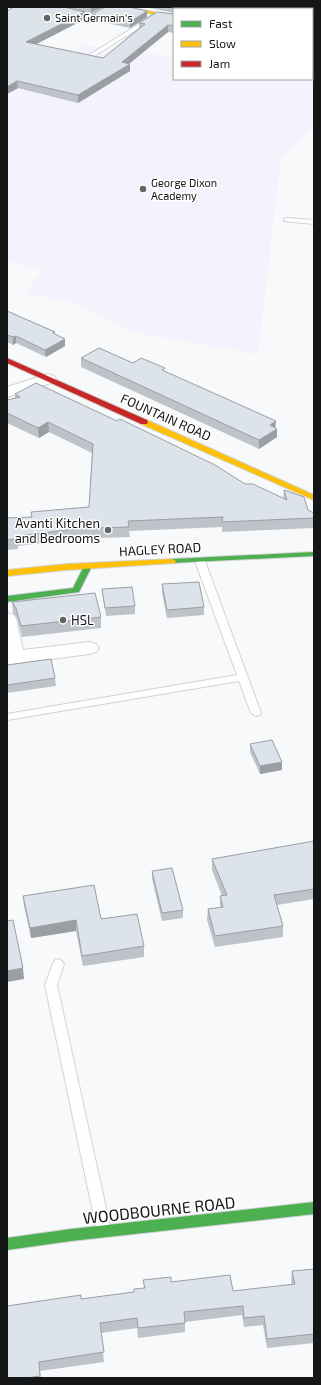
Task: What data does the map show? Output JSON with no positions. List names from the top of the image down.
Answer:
{
  "streets": {
    "main road": ["FOUNTAIN ROAD", "HAGLEY ROAD", "WOODBOURNE ROAD"]
  },
  "places": [
    "Saint Germain's",
    "George Dixon Academy",
    "Avanti Kitchen and Bedrooms",
    "HSL"
  ],
  "legend": ["Fast", "Slow", "Jam"]
}
